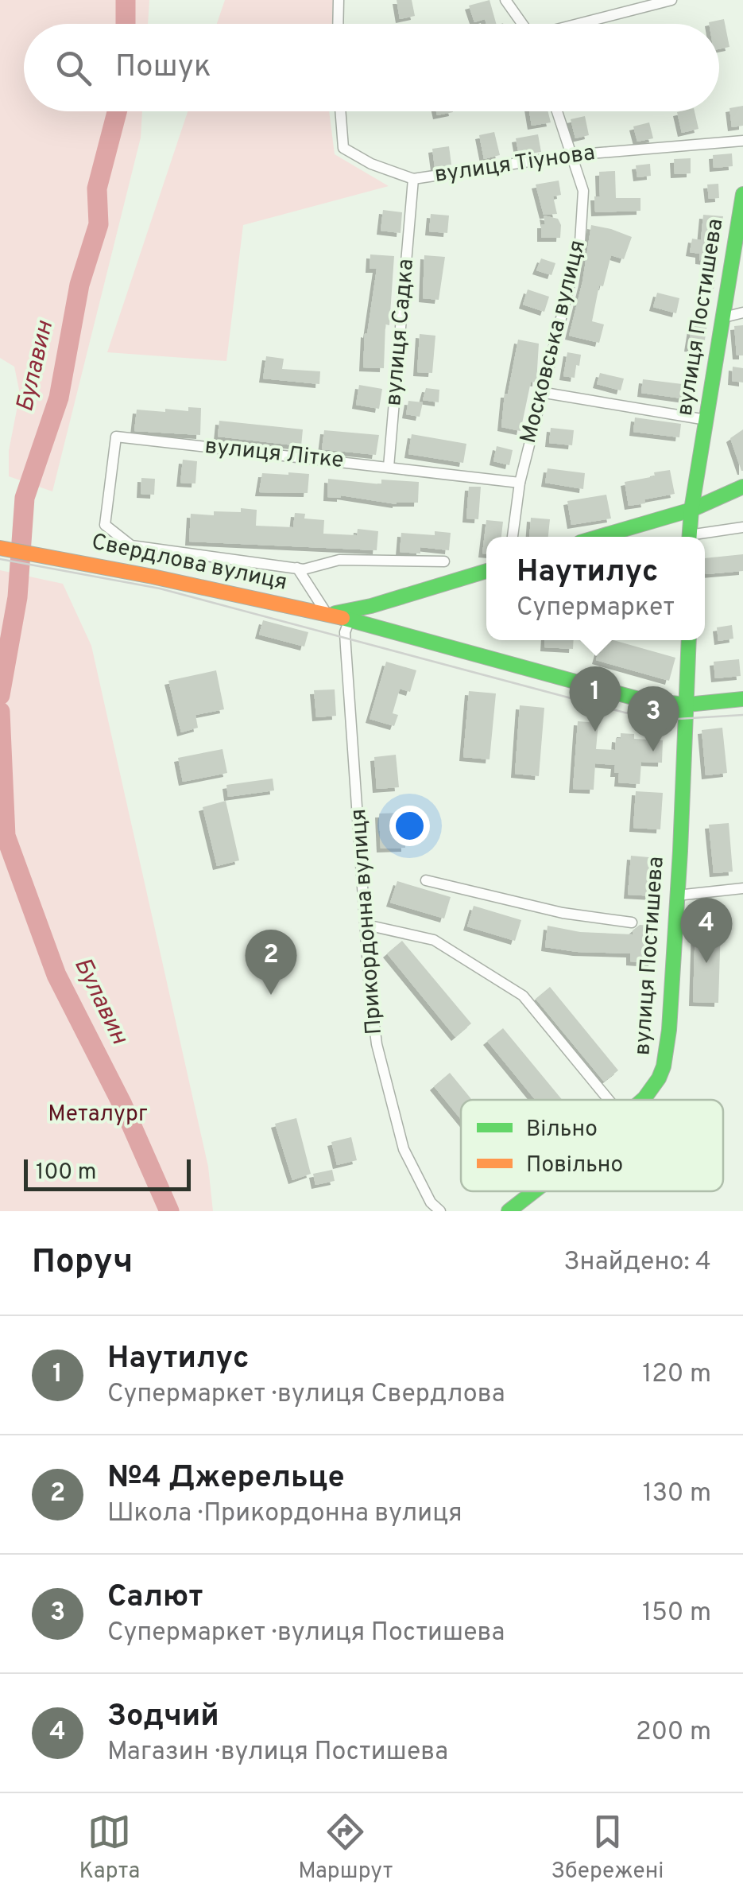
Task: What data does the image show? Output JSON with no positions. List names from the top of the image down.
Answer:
{
  "streets": {
    "street": [
      "вулиця Тіунова",
      "вулиця Постишева",
      "вулиця Садка",
      "Московська вулиця",
      "вулиця Літке",
      "Свердлова вулиця",
      "Прикордонна вулиця"
    ]
  },
  "crossings": [
    ["вулиця Тіунова", "вулиця Садка"],
    ["вулиця Тіунова", "Московська вулиця"],
    ["вулиця Постишева", "Свердлова вулиця"],
    ["вулиця Садка", "вулиця Літке"],
    ["Московська вулиця", "вулиця Літке"],
    ["Свердлова вулиця", "Прикордонна вулиця"]
  ],
  "water": ["Булавин"],
  "parks": ["Металург"],
  "legend": ["Вільно", "Повільно"],
  "scale_bar": "100 m",
  "page": {
    "search": "Пошук",
    "popup": ["Наутилус", "Супермаркет"],
    "pins": [
      "1",
      "3",
      "4",
      "2"
    ],
    "scale": "100 m",
    "heading": ["Поруч", "Знайдено: 4"],
    "list": [
      {
        "mark": "1",
        "name": "Наутилус",
        "note": "Супермаркет · вулиця Свердлова",
        "value": "120 m"
      },
      {
        "mark": "2",
        "name": "№4 Джерельце",
        "note": "Школа · Прикордонна вулиця",
        "value": "130 m"
      },
      {
        "mark": "3",
        "name": "Салют",
        "note": "Супермаркет · вулиця Постишева",
        "value": "150 m"
      },
      {
        "mark": "4",
        "name": "Зодчий",
        "note": "Магазин · вулиця Постишева",
        "value": "200 m"
      }
    ],
    "nav": ["Карта", "Маршрут", "Збережені"]
  }
}
